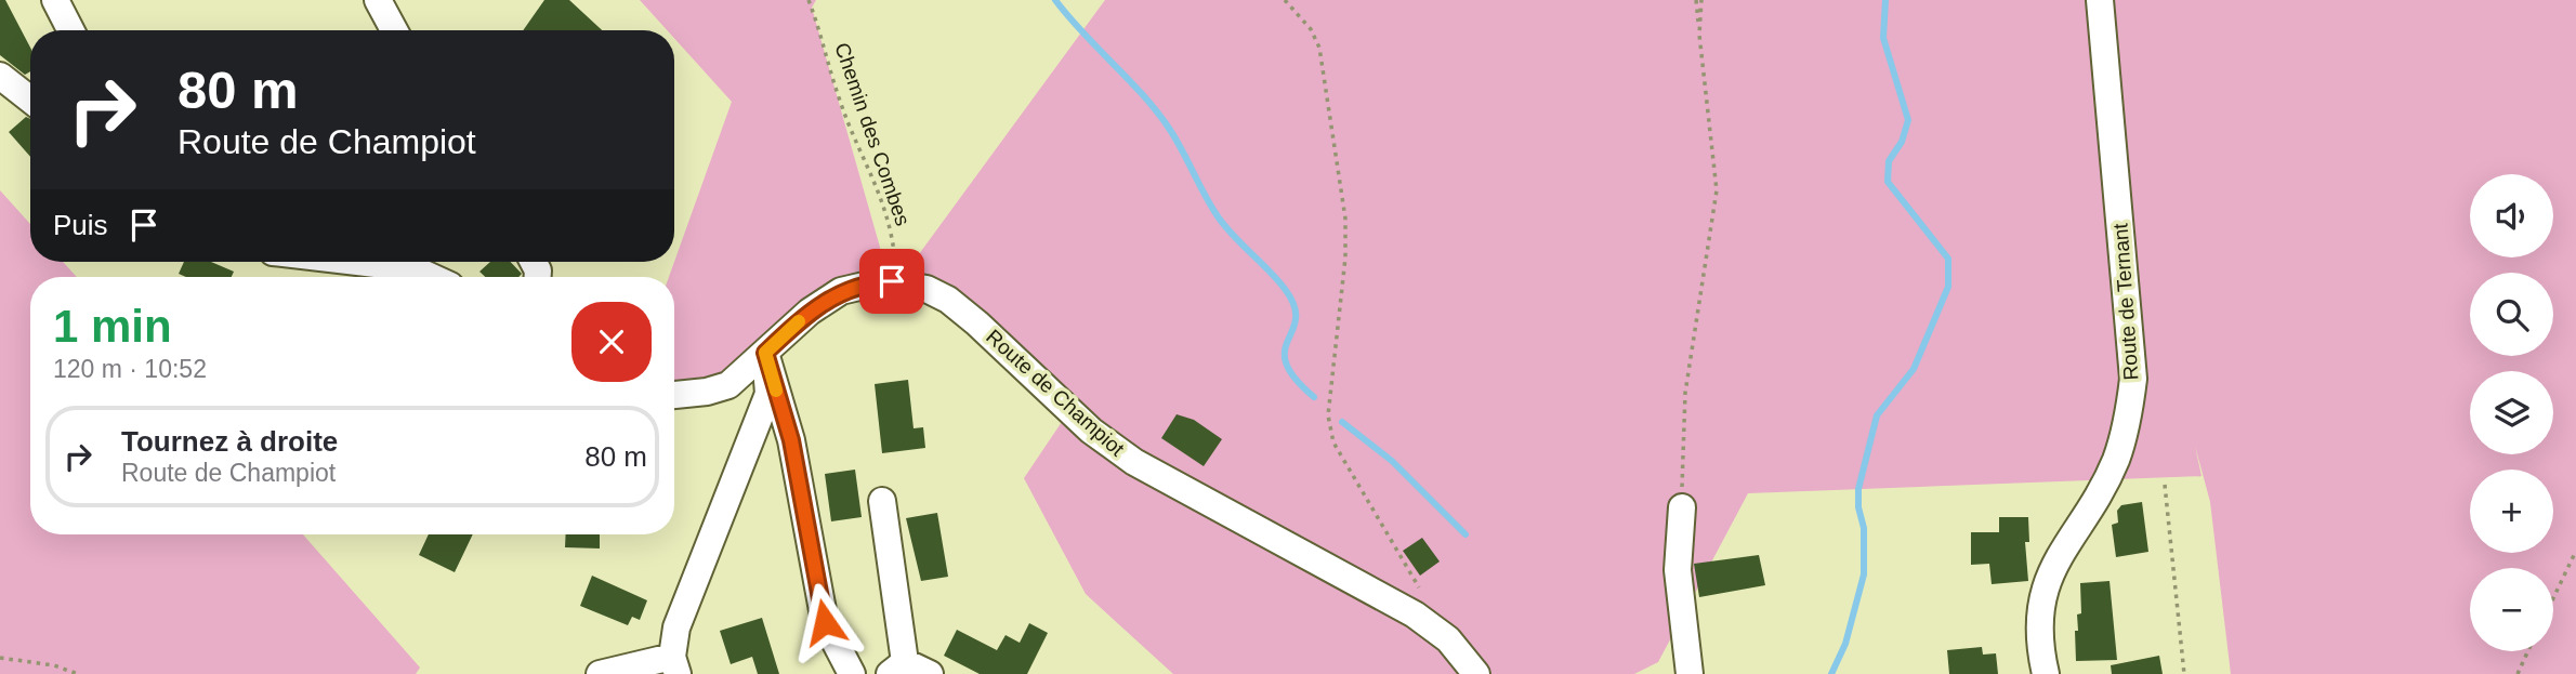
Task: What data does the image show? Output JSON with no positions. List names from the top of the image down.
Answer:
{
  "streets": {
    "street": ["Route de Ternant", "Route de Champiot"],
    "path": ["Chemin des Combes"]
  },
  "crossings": [
    ["Chemin des Combes", "Route de Champiot"]
  ],
  "page": {
    "turn": ["80 m", "Route de Champiot"],
    "map_buttons": ["+", "−"],
    "then": "Puis",
    "heading": ["1 min", "120 m · 10:52"],
    "list": [
      {
        "name": "Tournez à droite",
        "note": "Route de Champiot",
        "value": "80 m"
      }
    ]
  }
}
